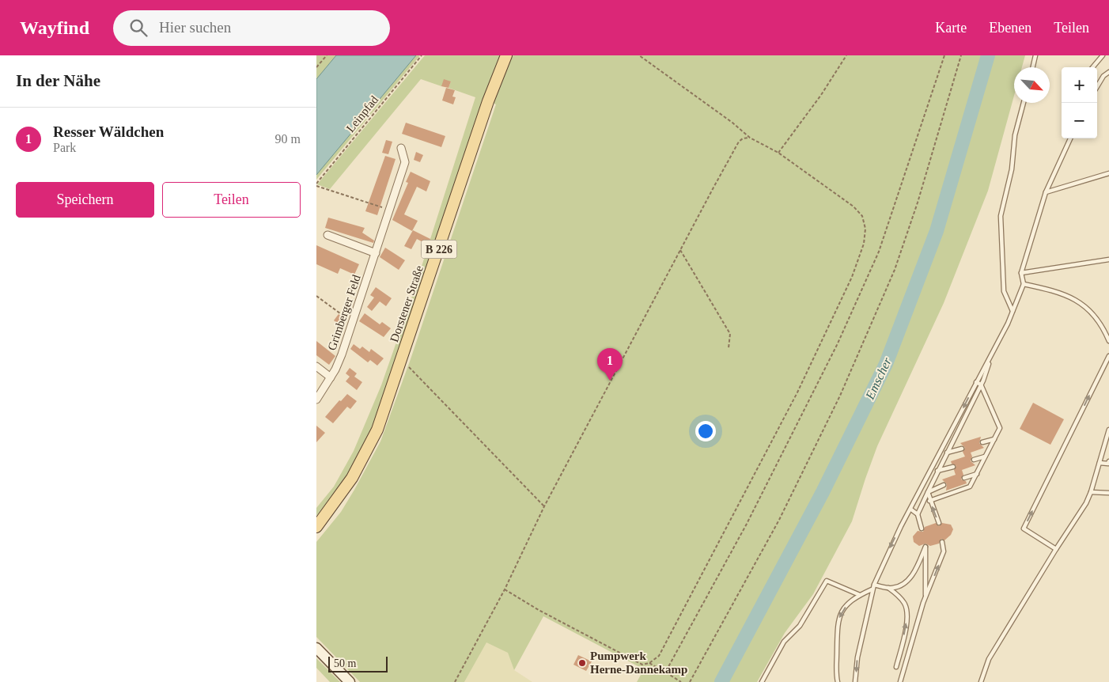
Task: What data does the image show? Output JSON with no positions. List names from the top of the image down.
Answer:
{
  "streets": {
    "main road": ["B 226", "Dorstener Straße"],
    "street": ["Grimberger Feld"],
    "path": ["Leinpfad"]
  },
  "water": ["Emscher"],
  "places": ["Pumpwerk Herne-Dannekamp"],
  "scale_bar": "50 m",
  "north": "bottom right",
  "page": {
    "header": "Wayfind",
    "search": "Hier suchen",
    "nav": ["Karte", "Ebenen", "Teilen"],
    "heading": "In der Nähe",
    "map_buttons": ["+", "−"],
    "list": [
      {
        "mark": "1",
        "name": "Resser Wäldchen",
        "note": "Park",
        "value": "90 m"
      }
    ],
    "buttons": ["Speichern", "Teilen"],
    "pins": "1",
    "scale": "50 m"
  }
}
